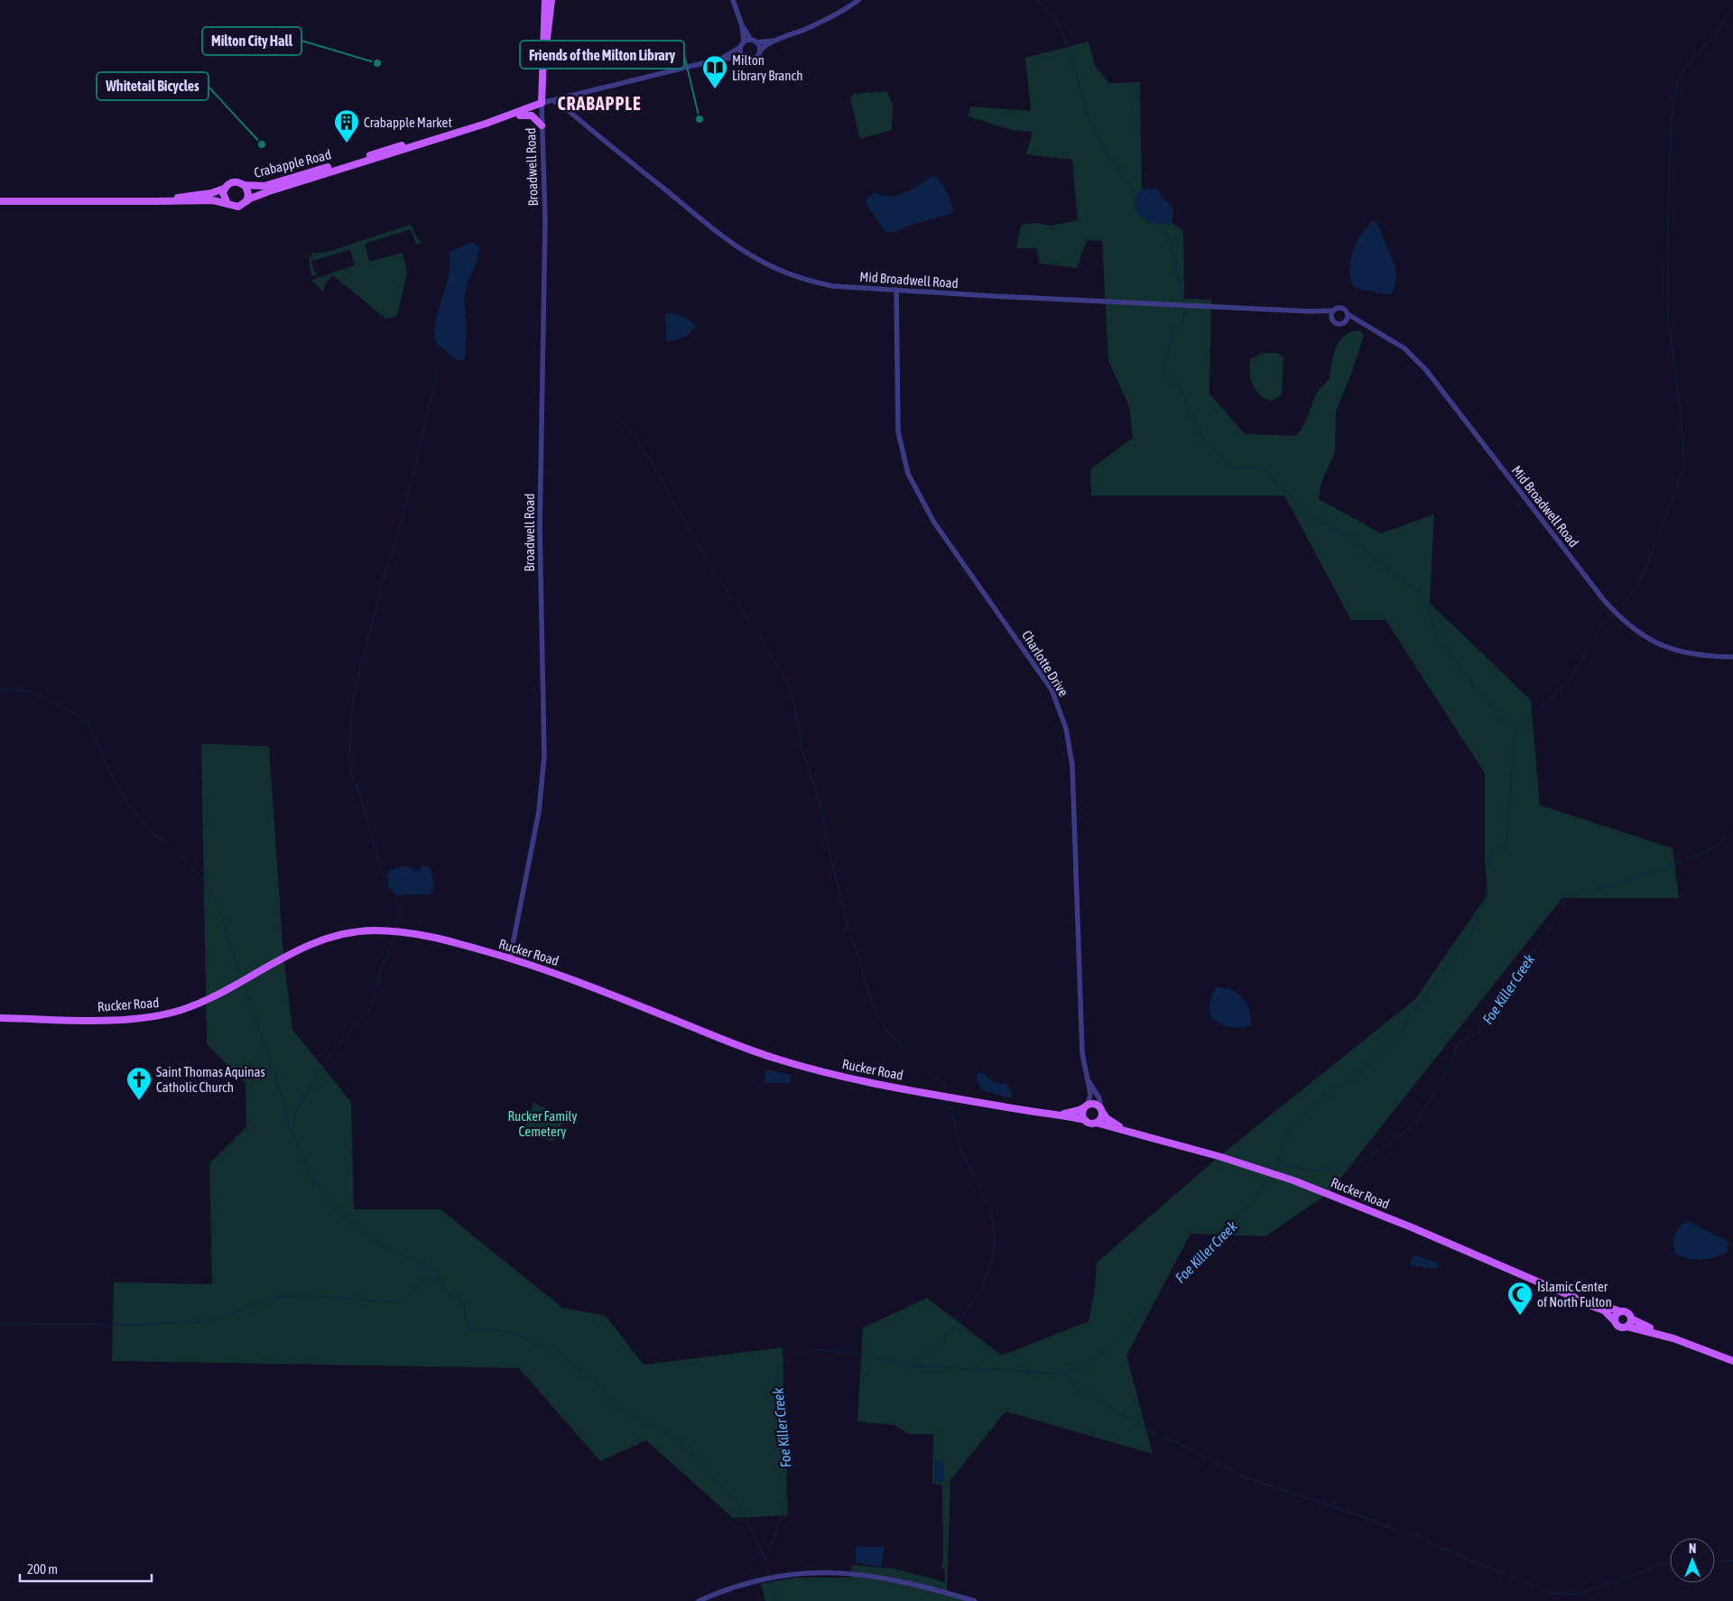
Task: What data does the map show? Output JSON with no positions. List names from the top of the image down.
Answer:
{
  "streets": {
    "main road": ["Crabapple Road", "Rucker Road"],
    "street": ["Broadwell Road", "Mid Broadwell Road", "Charlotte Drive"]
  },
  "crossings": [
    ["Crabapple Road", "Broadwell Road"],
    ["Broadwell Road", "Rucker Road"],
    ["Mid Broadwell Road", "Charlotte Drive"],
    ["Charlotte Drive", "Rucker Road"]
  ],
  "districts": ["CRABAPPLE"],
  "water": ["Foe Killer Creek"],
  "parks": ["Rucker Family Cemetery"],
  "places": {
    "other": ["Milton City Hall", "Friends of the Milton Library", "Whitetail Bicycles"],
    "library": ["Milton Library Branch"],
    "building": ["Crabapple Market"],
    "church": ["Saint Thomas Aquinas Catholic Church"],
    "mosque": ["Islamic Center of North Fulton"]
  },
  "scale_bar": "200 m",
  "north": "top"
}
